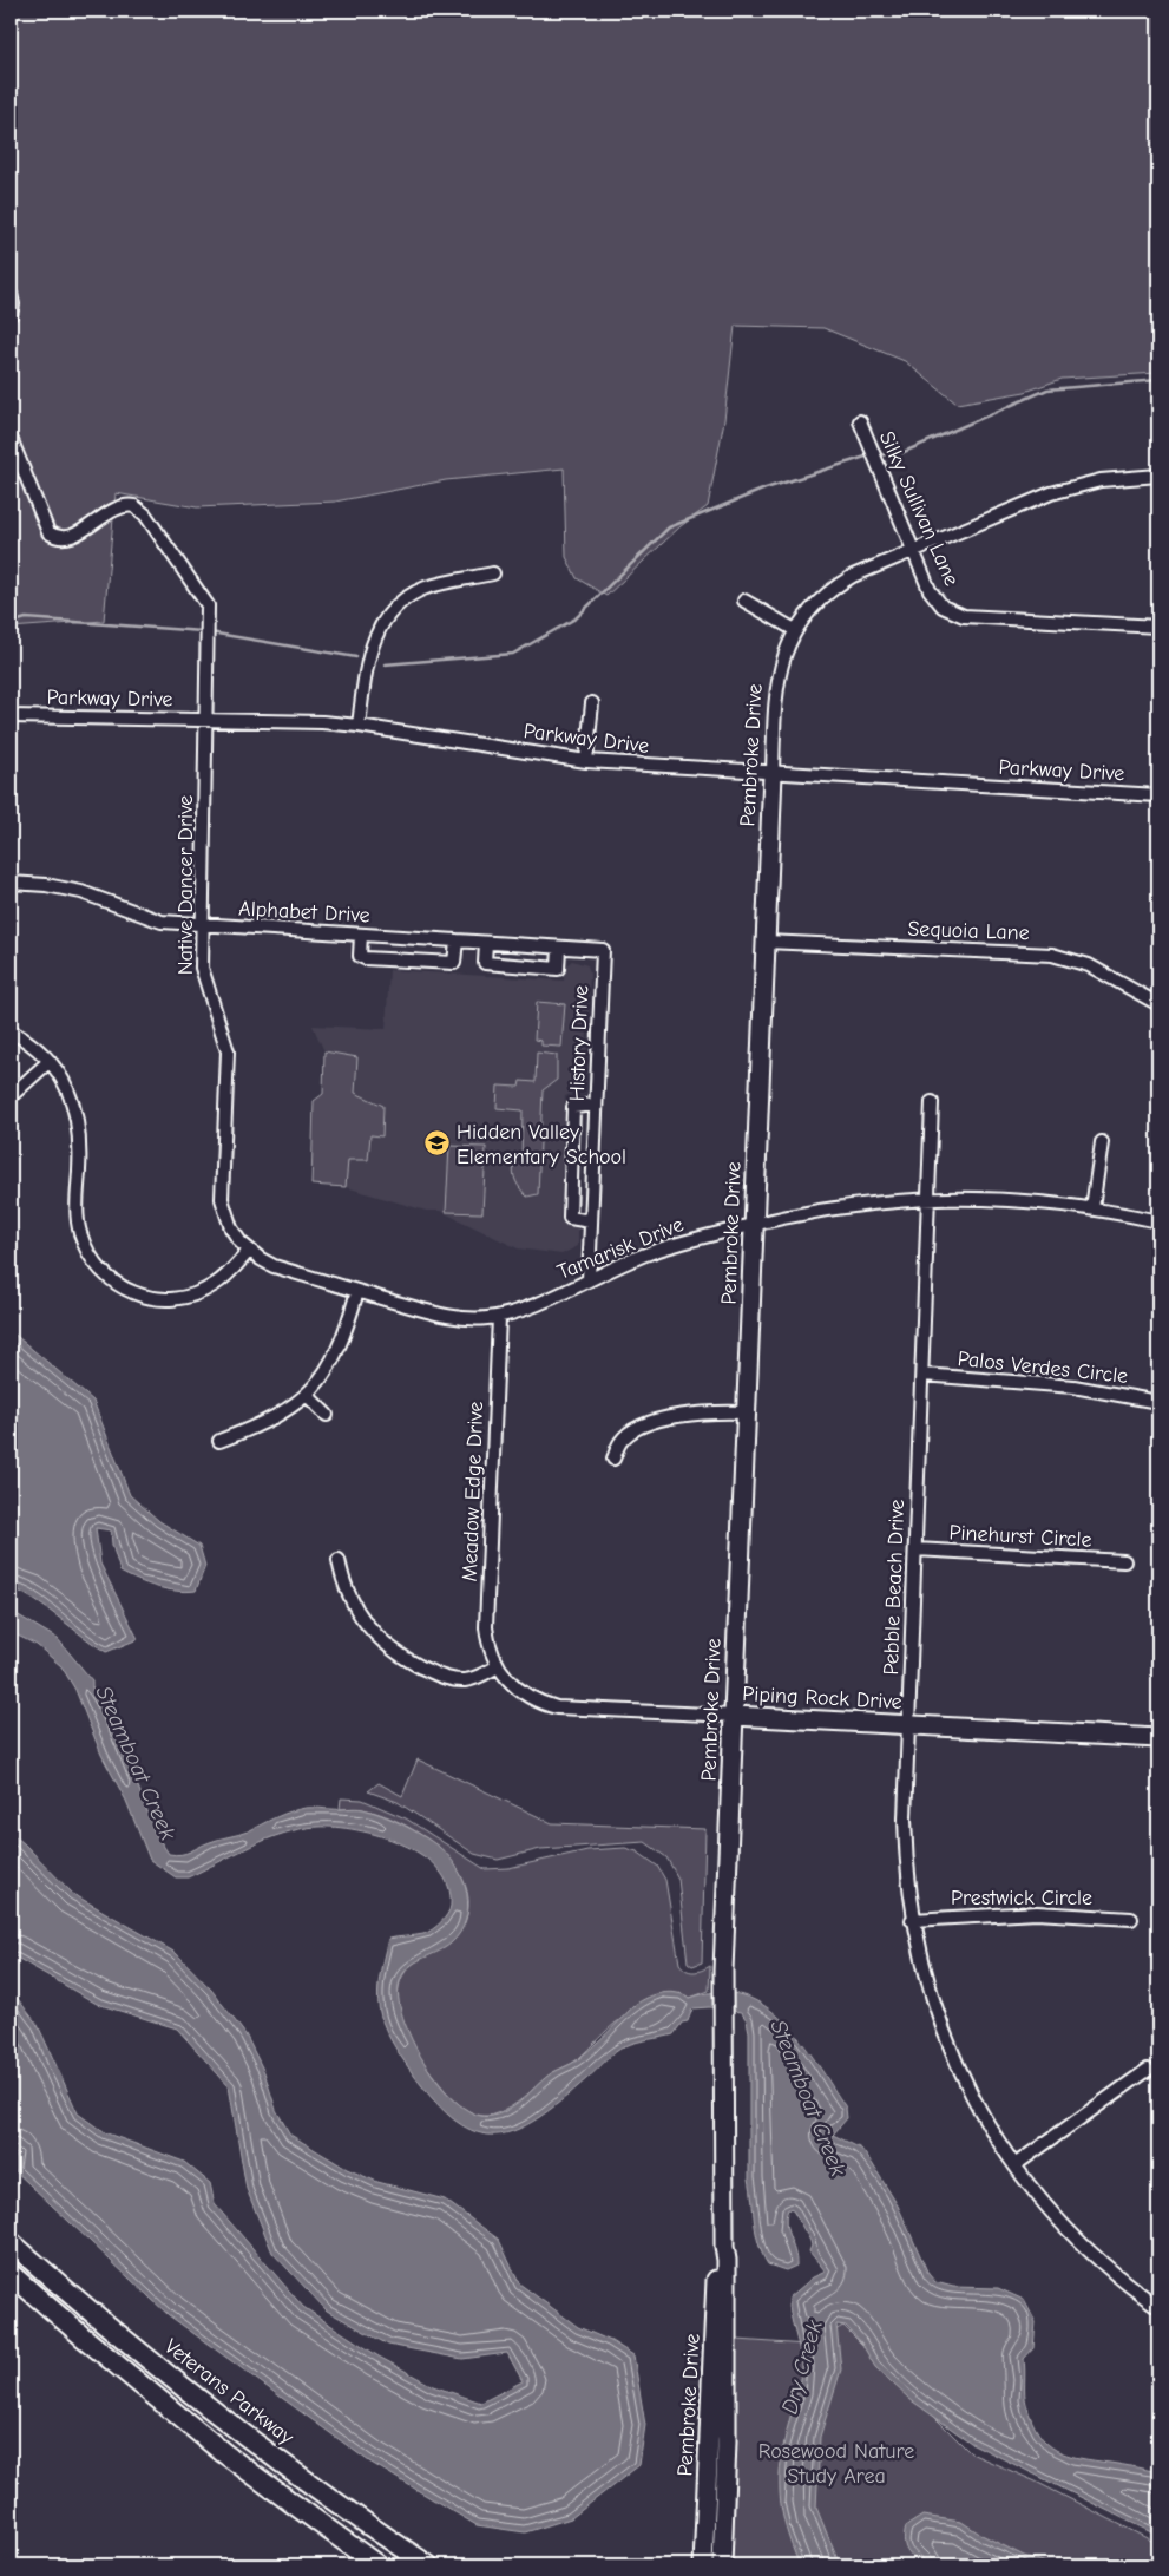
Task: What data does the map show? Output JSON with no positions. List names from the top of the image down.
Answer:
{
  "streets": {
    "main road": ["Veterans Parkway"],
    "street": [
      "Silky Sullivan Lane",
      "Parkway Drive",
      "Pembroke Drive",
      "Native Dancer Drive",
      "Alphabet Drive",
      "Sequoia Lane",
      "History Drive",
      "Tamarisk Drive",
      "Palos Verdes Circle",
      "Meadow Edge Drive",
      "Pinehurst Circle",
      "Pebble Beach Drive",
      "Piping Rock Drive",
      "Prestwick Circle"
    ]
  },
  "crossings": [
    ["Silky Sullivan Lane", "Pembroke Drive"],
    ["Parkway Drive", "Pembroke Drive"],
    ["Parkway Drive", "Native Dancer Drive"],
    ["Pembroke Drive", "Sequoia Lane"],
    ["Pembroke Drive", "Tamarisk Drive"],
    ["Pembroke Drive", "Piping Rock Drive"],
    ["Native Dancer Drive", "Alphabet Drive"],
    ["Native Dancer Drive", "Tamarisk Drive"],
    ["Alphabet Drive", "History Drive"],
    ["History Drive", "Tamarisk Drive"],
    ["Tamarisk Drive", "Meadow Edge Drive"],
    ["Tamarisk Drive", "Pebble Beach Drive"],
    ["Palos Verdes Circle", "Pebble Beach Drive"],
    ["Meadow Edge Drive", "Piping Rock Drive"],
    ["Pinehurst Circle", "Pebble Beach Drive"],
    ["Pebble Beach Drive", "Piping Rock Drive"],
    ["Pebble Beach Drive", "Prestwick Circle"]
  ],
  "water": ["Steamboat Creek", "Dry Creek"],
  "parks": ["Rosewood Nature Study Area"],
  "places": {
    "school or university": ["Hidden Valley Elementary School"]
  }
}
